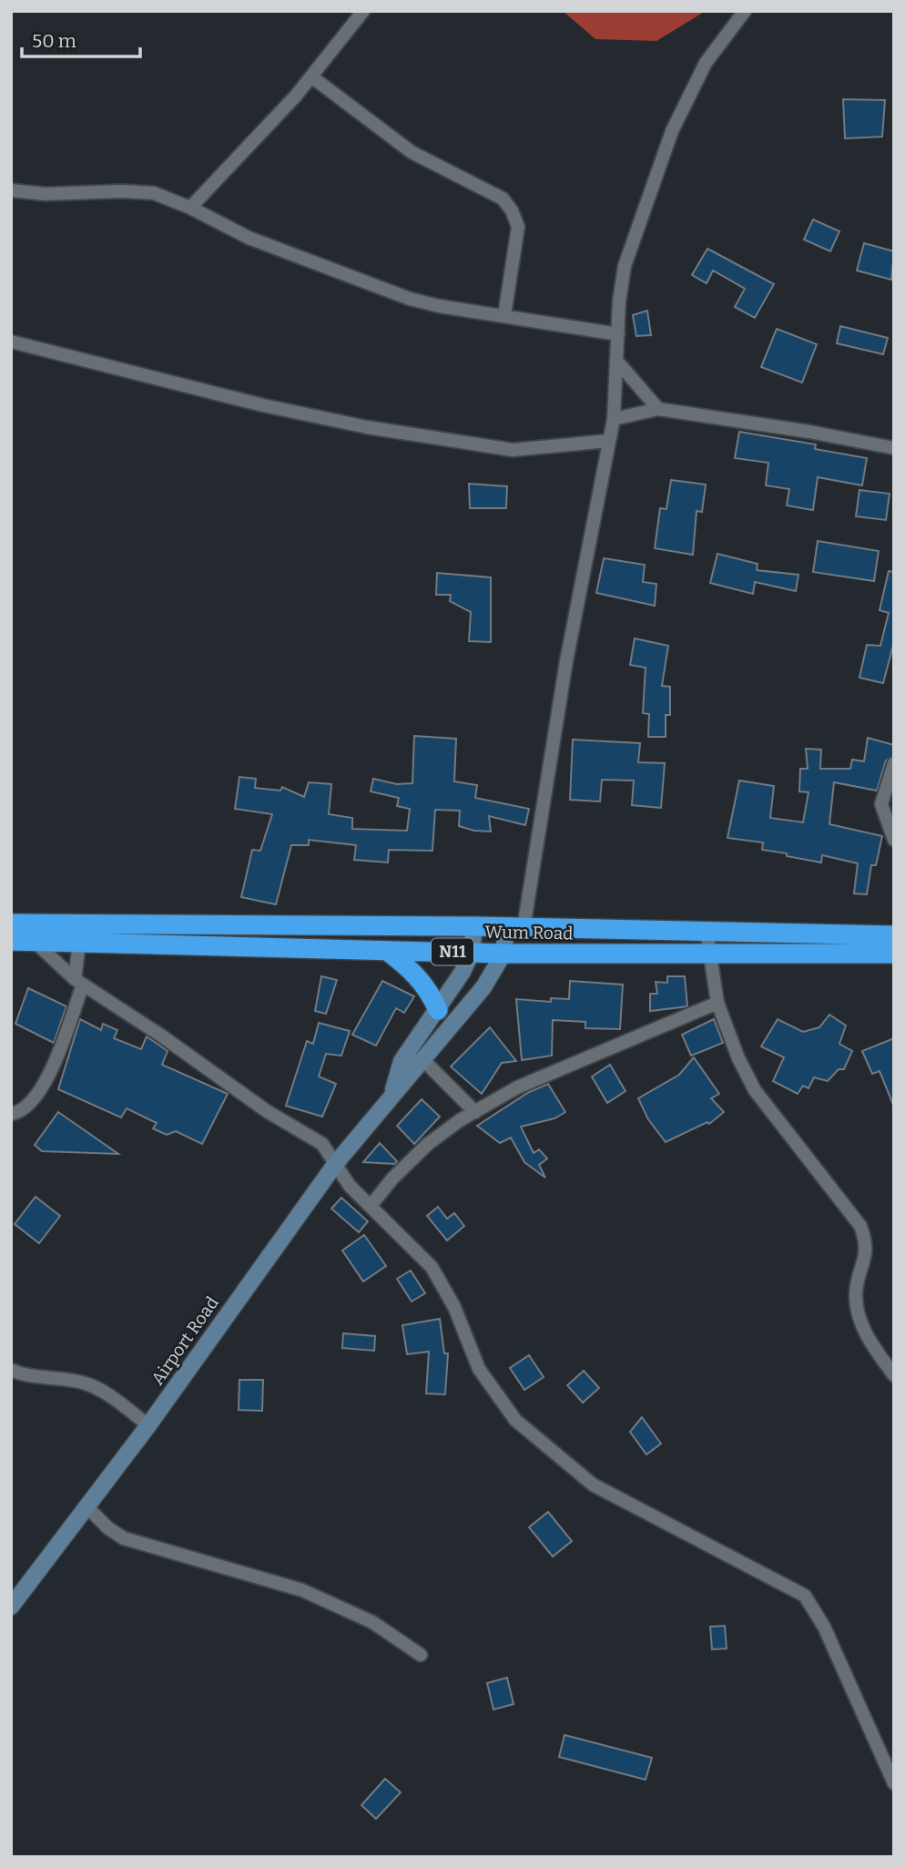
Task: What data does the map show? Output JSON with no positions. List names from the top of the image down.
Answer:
{
  "streets": {
    "highway": ["Wum Road", "N11"],
    "main road": ["Airport Road"]
  },
  "crossings": [
    ["Wum Road", "Airport Road"]
  ],
  "scale_bar": "50 m"
}
